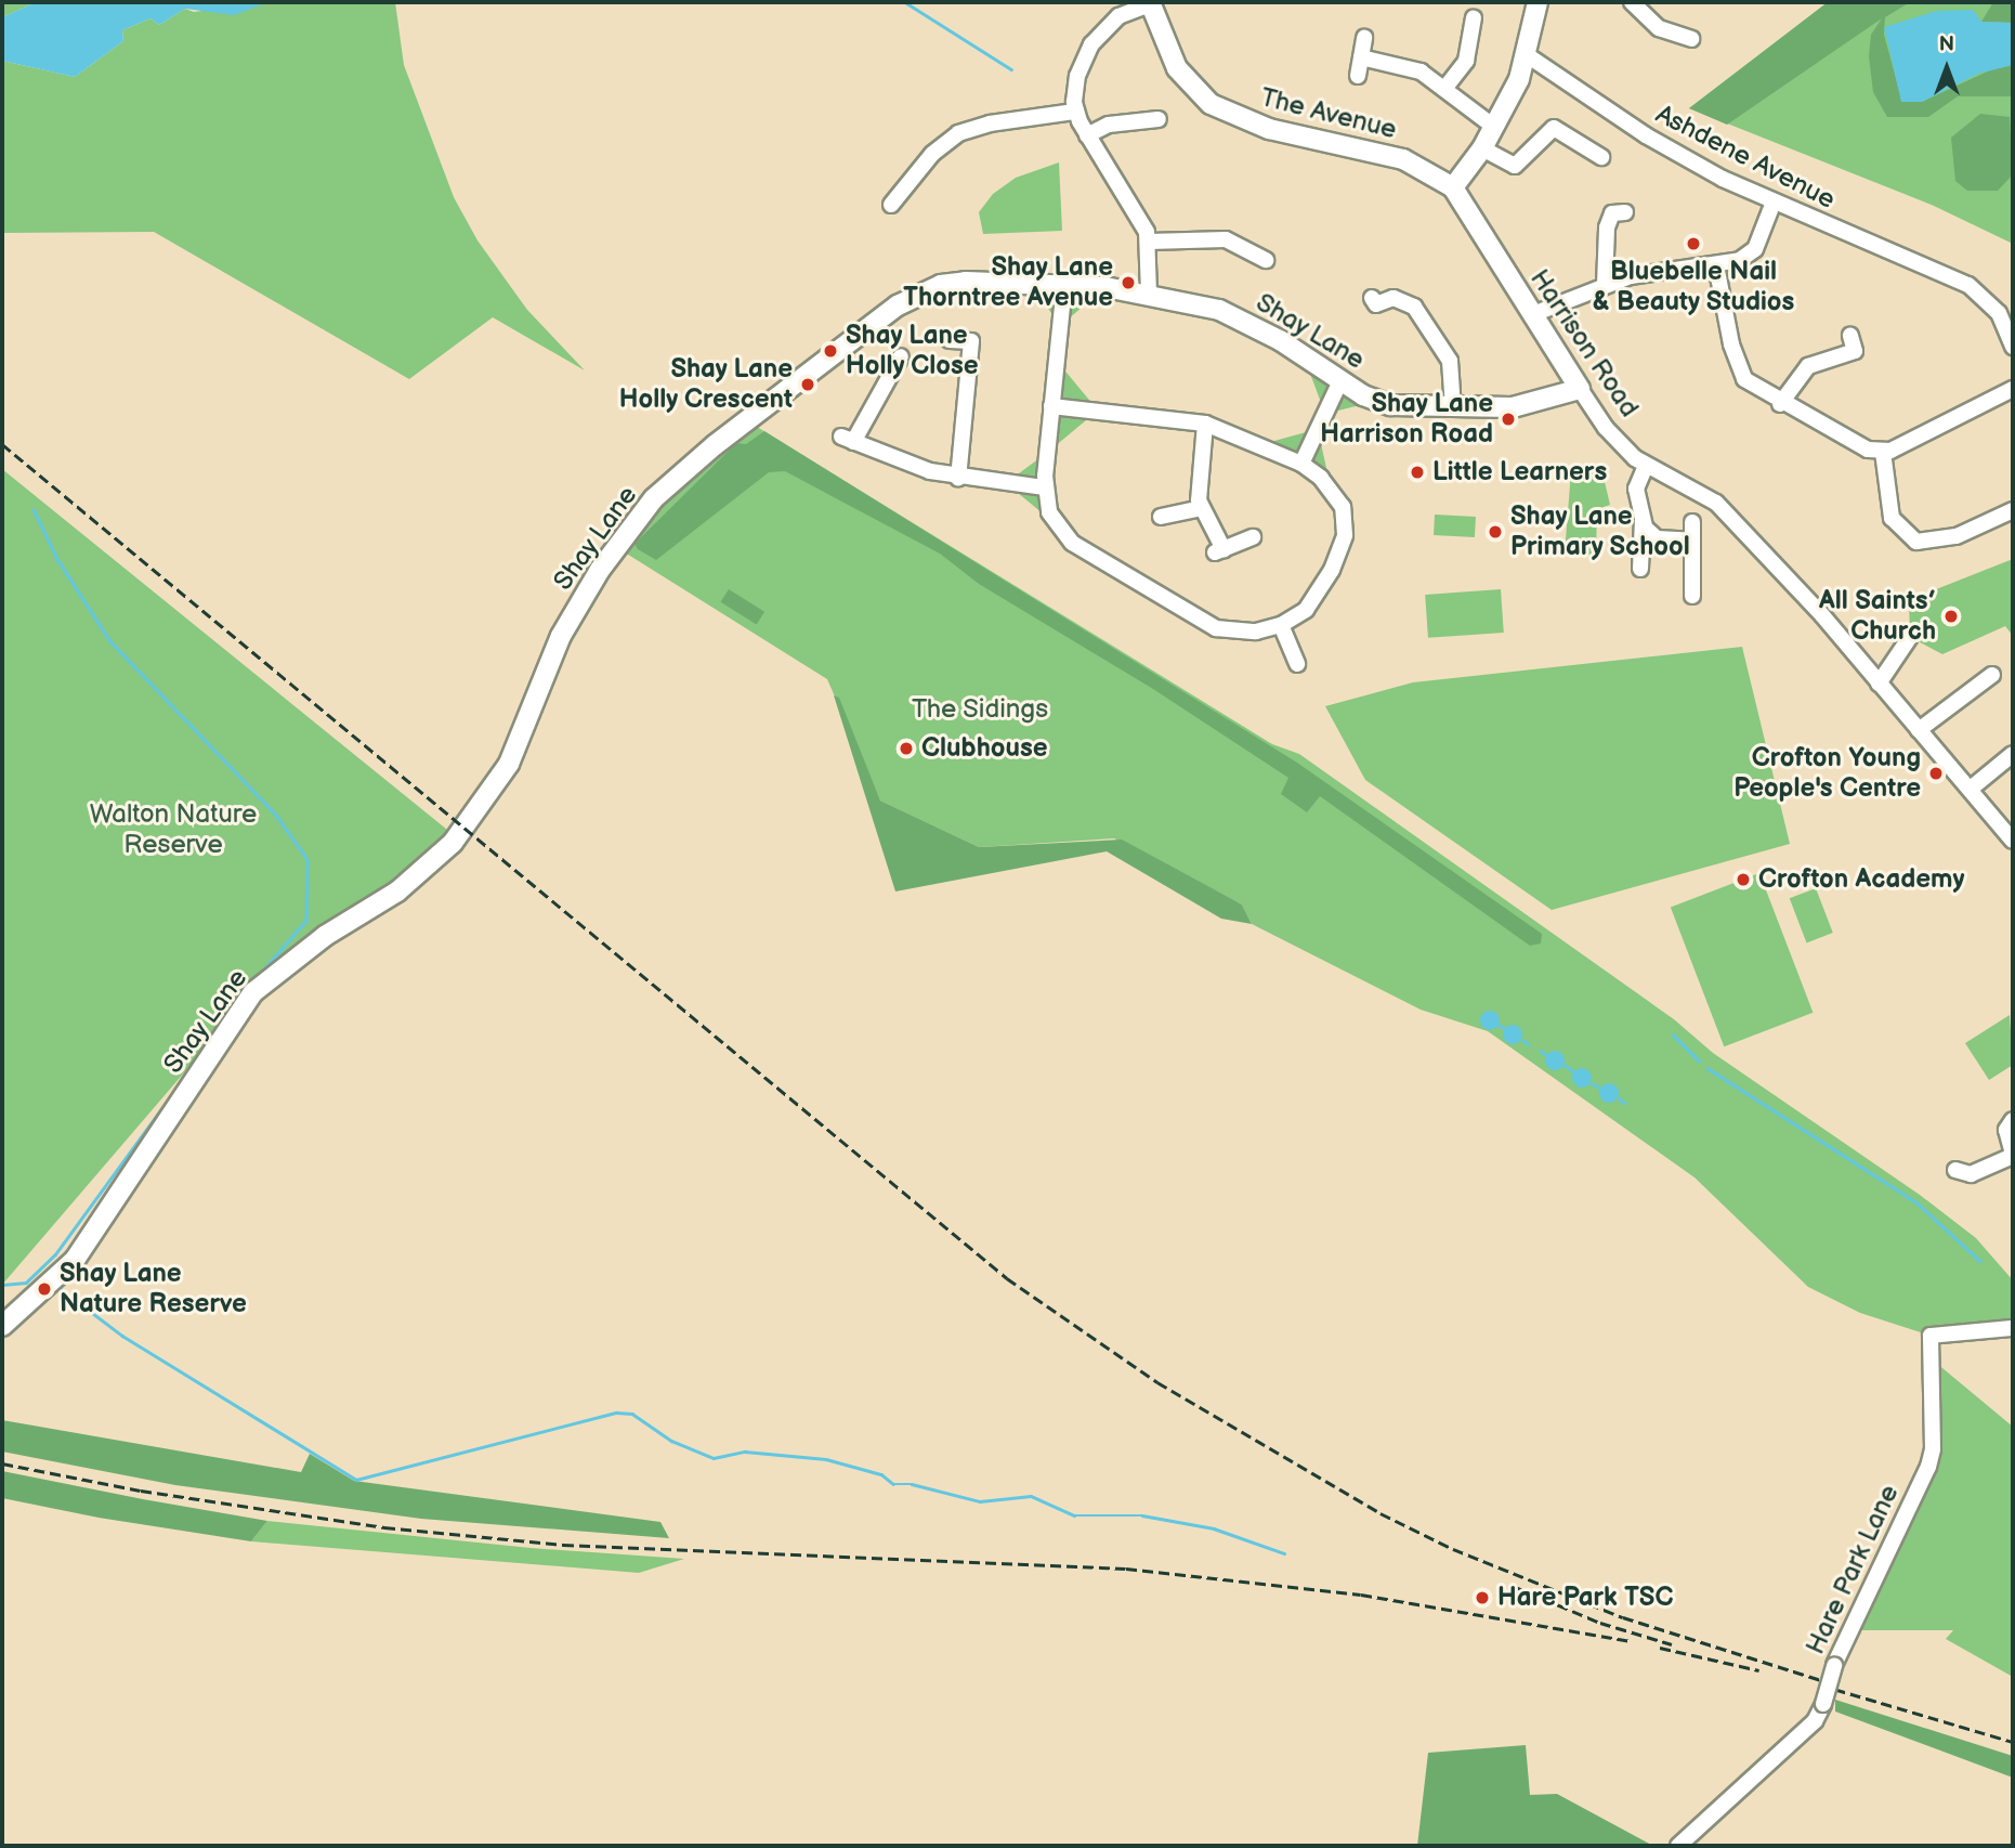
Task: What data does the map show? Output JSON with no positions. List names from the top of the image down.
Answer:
{
  "streets": {
    "main road": ["The Avenue", "Shay Lane", "Harrison Road"],
    "street": ["Ashdene Avenue", "Hare Park Lane"]
  },
  "crossings": [
    ["The Avenue", "Harrison Road"],
    ["Shay Lane", "Harrison Road"]
  ],
  "parks": ["The Sidings", "Walton Nature Reserve"],
  "places": [
    "Bluebelle Nail & Beauty Studios",
    "Shay Lane Thorntree Avenue",
    "Shay Lane Holly Close",
    "Shay Lane Holly Crescent",
    "Shay Lane Harrison Road",
    "Little Learners",
    "Shay Lane Primary School",
    "All Saints’ Church",
    "Clubhouse",
    "Crofton Young People's Centre",
    "Crofton Academy",
    "Shay Lane Nature Reserve",
    "Hare Park TSC"
  ],
  "north": "top"
}
